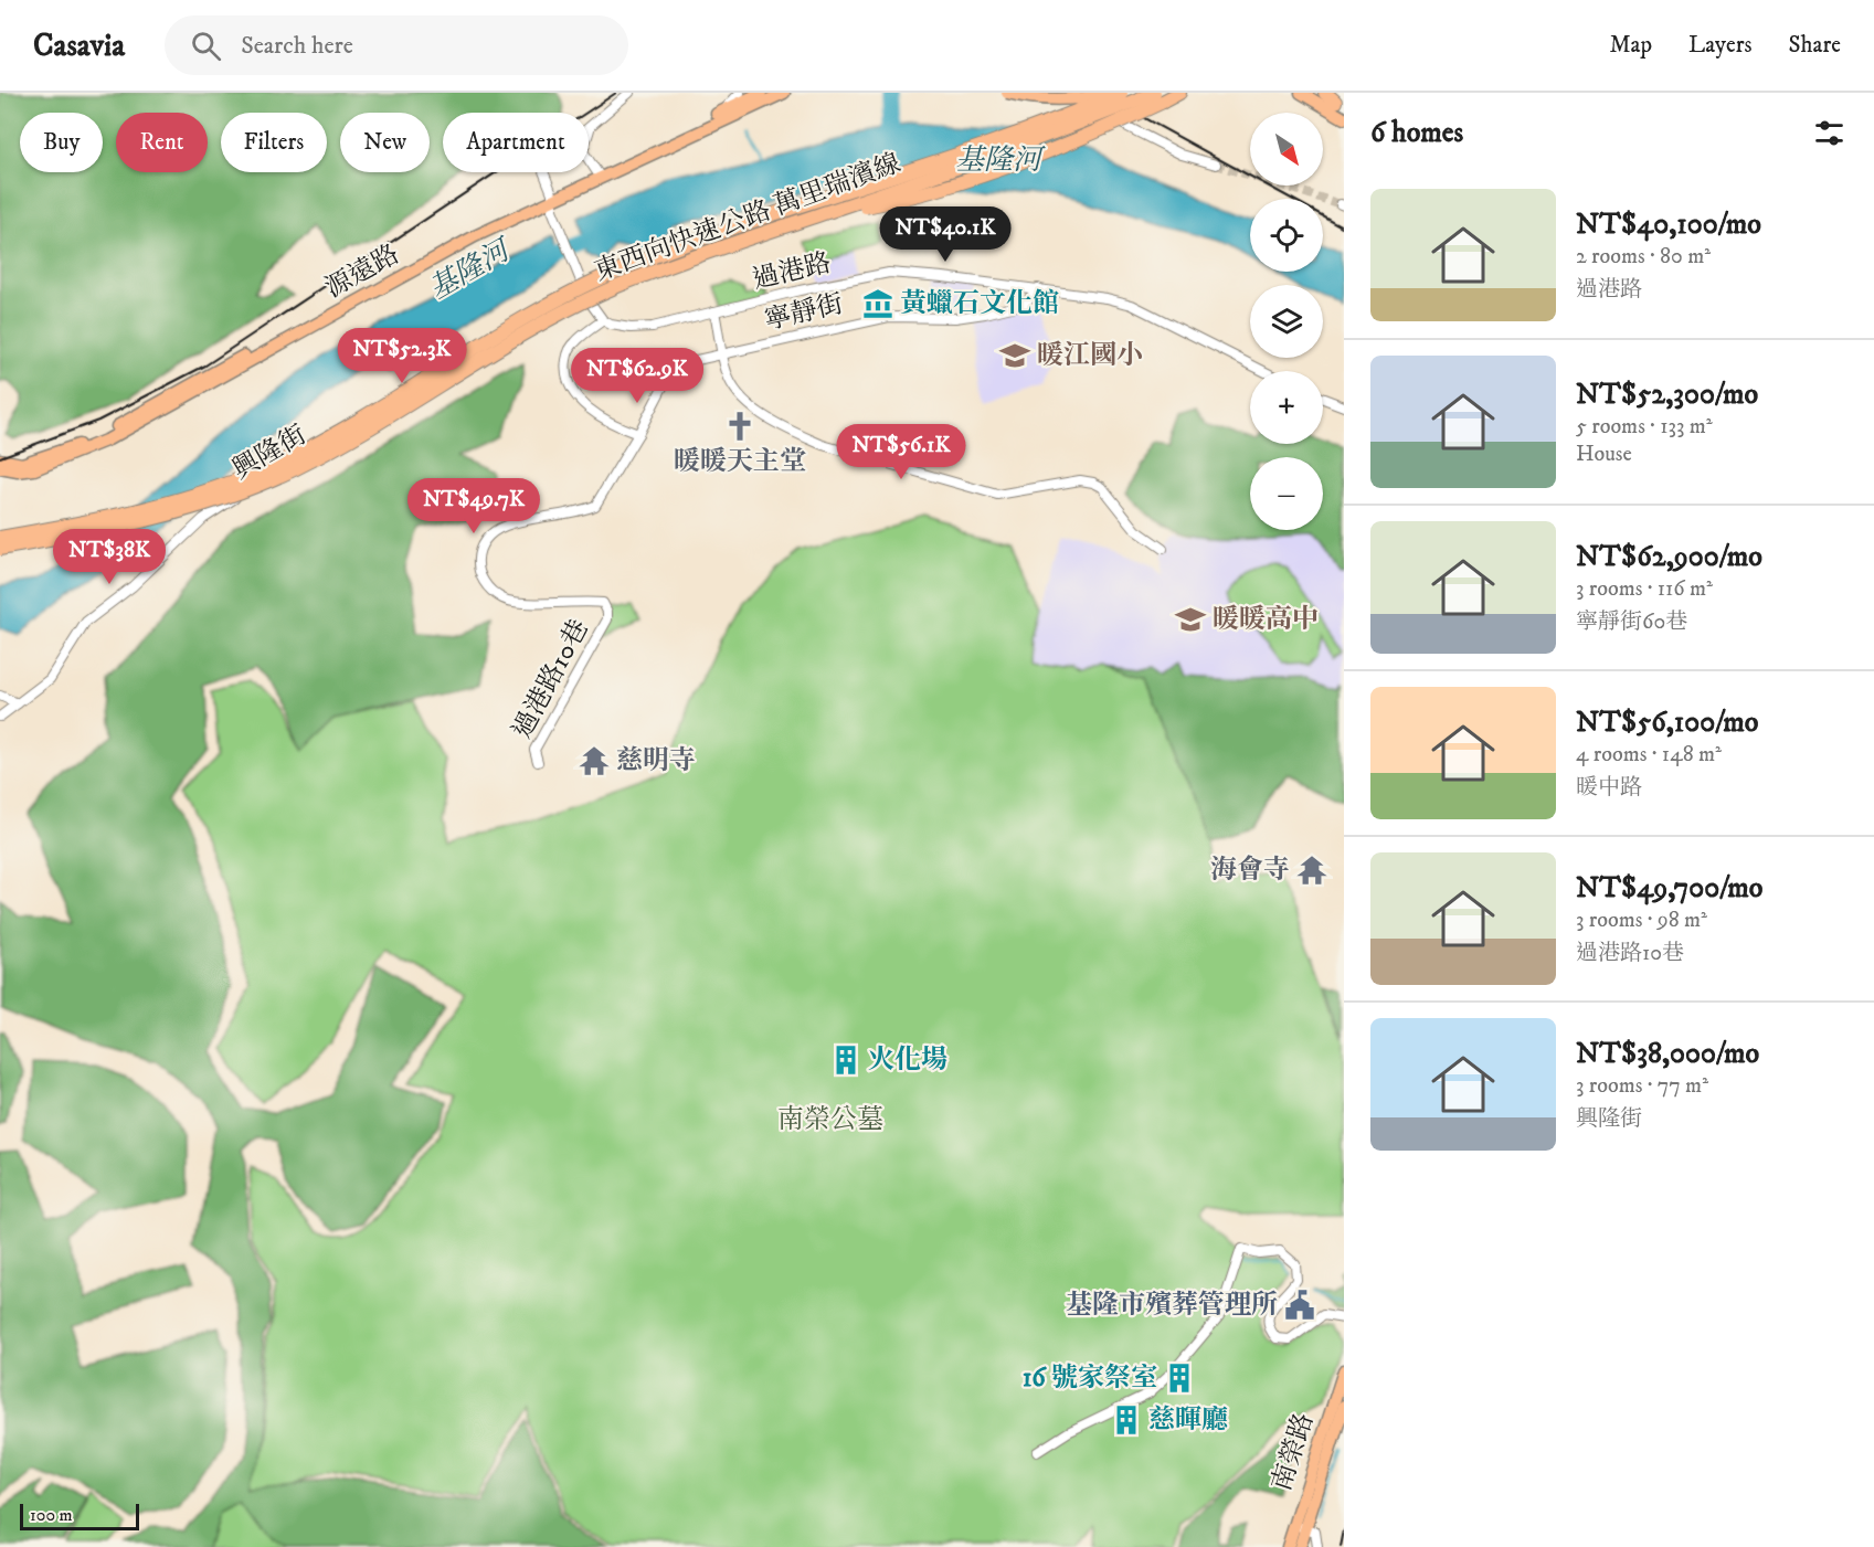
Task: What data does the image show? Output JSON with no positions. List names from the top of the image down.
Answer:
{
  "streets": {
    "highway": ["東西向快速公路 萬里瑞濱線"],
    "main road": ["源遠路", "南榮路"],
    "street": [
      "過港路",
      "寧靜街",
      "興隆街",
      "過港路10巷"
    ]
  },
  "crossings": [
    ["過港路", "寧靜街"],
    ["寧靜街", "過港路10巷"]
  ],
  "water": ["基隆河"],
  "parks": ["南榮公墓"],
  "places": {
    "museum": ["黃蠟石文化館"],
    "school or university": ["暖江國小", "暖暖高中"],
    "church": ["暖暖天主堂"],
    "temple": ["慈明寺", "海會寺"],
    "building": ["火化場", "16 號家祭室", "慈暉廳"],
    "public building": ["基隆市殯葬管理所"]
  },
  "scale_bar": "100 m",
  "north": "bottom right",
  "page": {
    "header": "Casavia",
    "search": "Search here",
    "nav": ["Map", "Layers", "Share"],
    "heading": "6 homes",
    "map_buttons": ["+", "−"],
    "chip": [
      "Buy",
      "Rent",
      "Filters",
      "New",
      "Apartment"
    ],
    "list": [
      {
        "name": "NT$40,100/mo",
        "note": "2 rooms · 80 m² · 過港路"
      },
      {
        "name": "NT$52,300/mo",
        "note": "5 rooms · 133 m² · House"
      },
      {
        "name": "NT$62,900/mo",
        "note": "3 rooms · 116 m² · 寧靜街60巷"
      },
      {
        "name": "NT$56,100/mo",
        "note": "4 rooms · 148 m² · 暖中路"
      },
      {
        "name": "NT$49,700/mo",
        "note": "3 rooms · 98 m² · 過港路10巷"
      },
      {
        "name": "NT$38,000/mo",
        "note": "3 rooms · 77 m² · 興隆街"
      }
    ],
    "price": [
      "NT$40.1K",
      "NT$52.3K",
      "NT$62.9K",
      "NT$56.1K",
      "NT$49.7K",
      "NT$38K"
    ],
    "scale": "100 m"
  }
}
